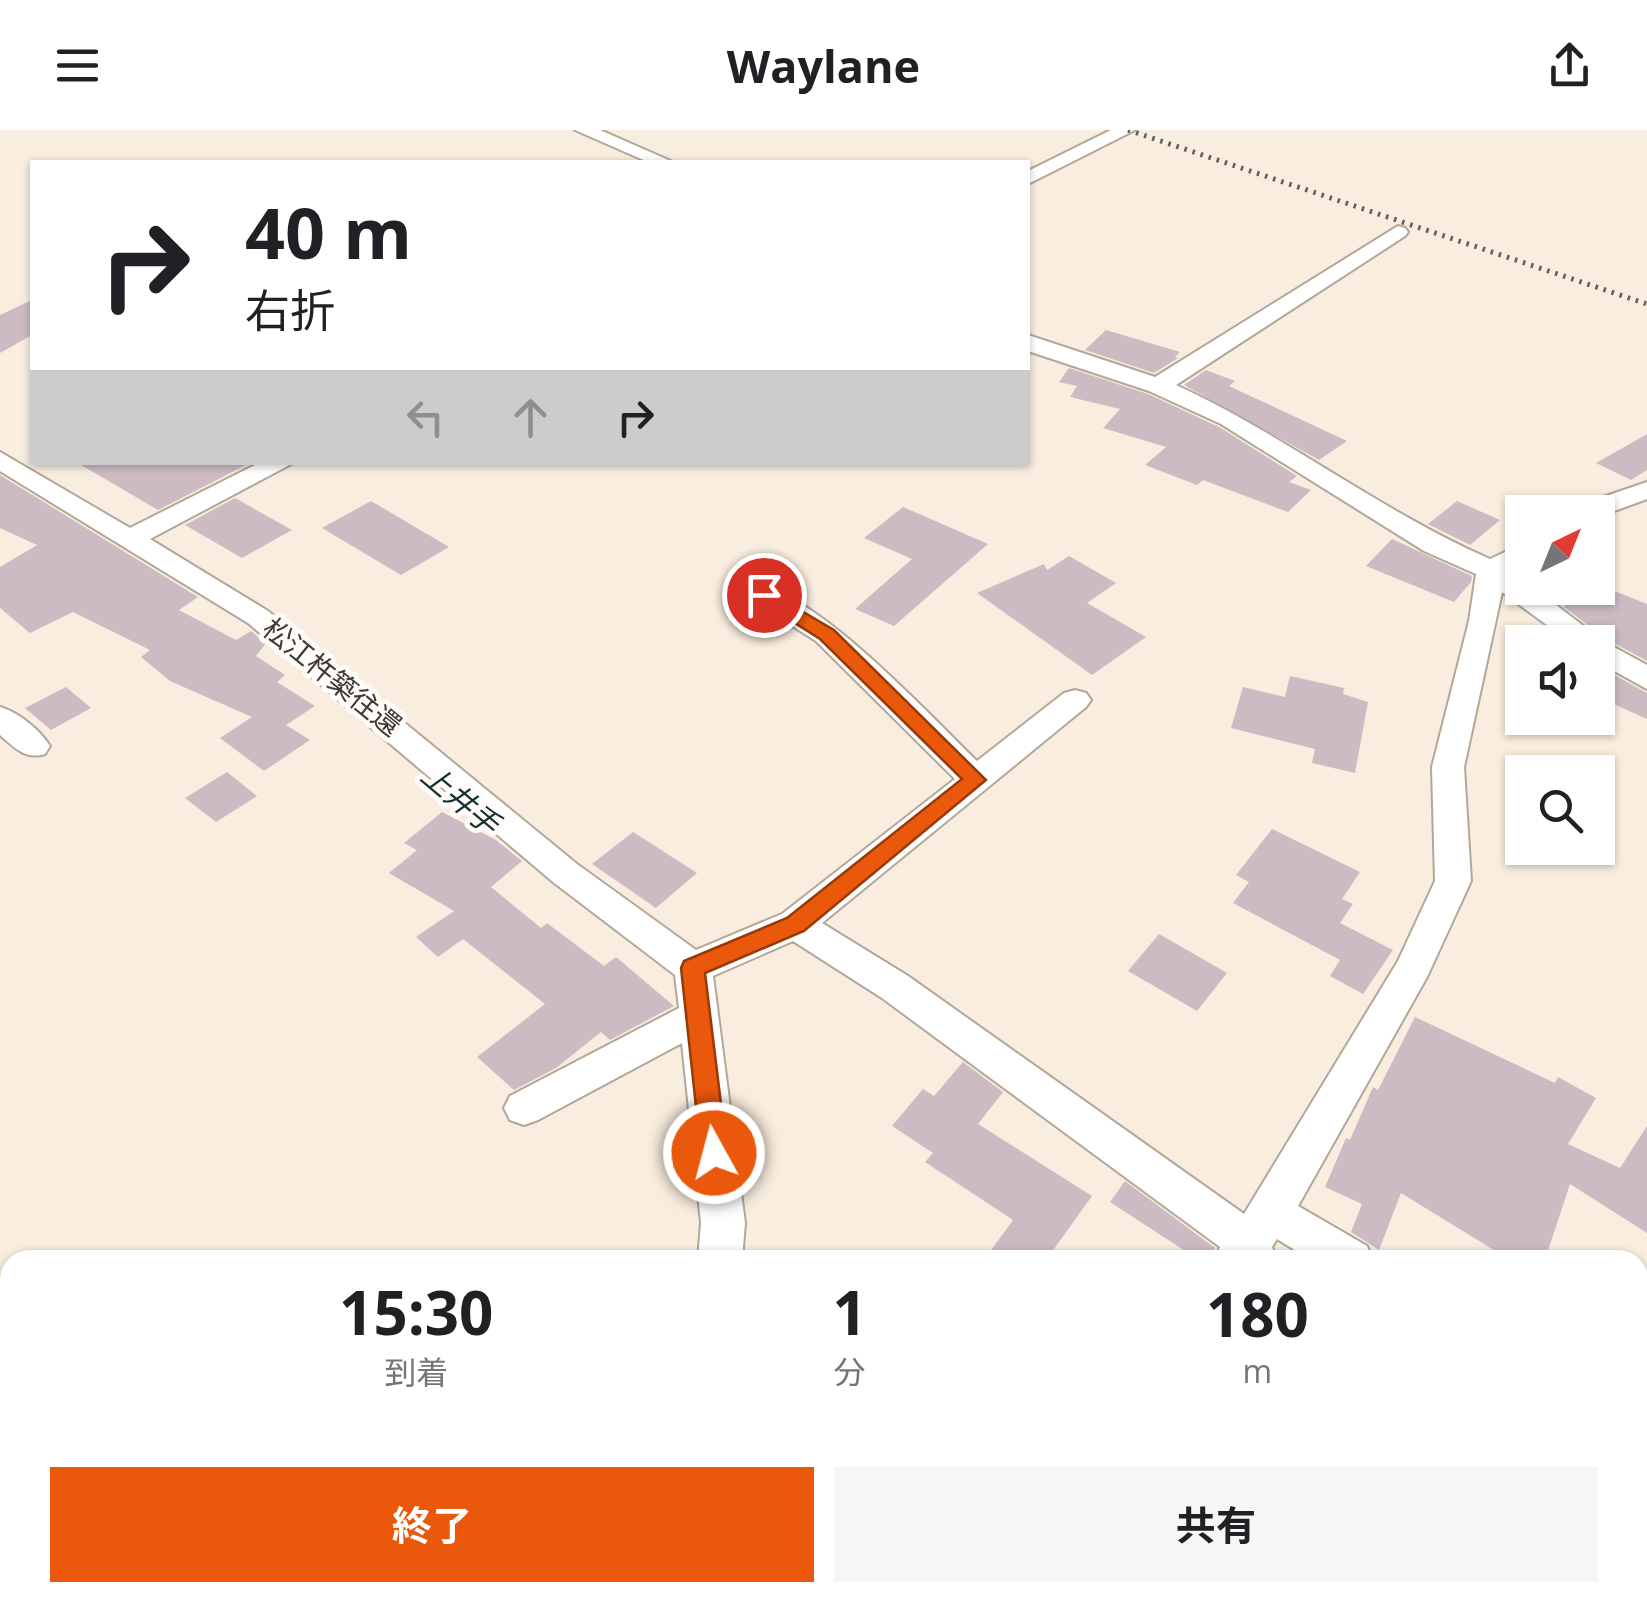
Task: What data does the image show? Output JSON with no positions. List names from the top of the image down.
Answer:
{
  "streets": {
    "street": ["松江杵築往還"]
  },
  "water": ["上井手"],
  "north": "top right",
  "page": {
    "header": "Waylane",
    "turn": ["40 m", "右折"],
    "eta": [
      "15:30",
      "到着",
      "1",
      "分",
      "180",
      "m"
    ],
    "buttons": ["終了", "共有"]
  }
}
